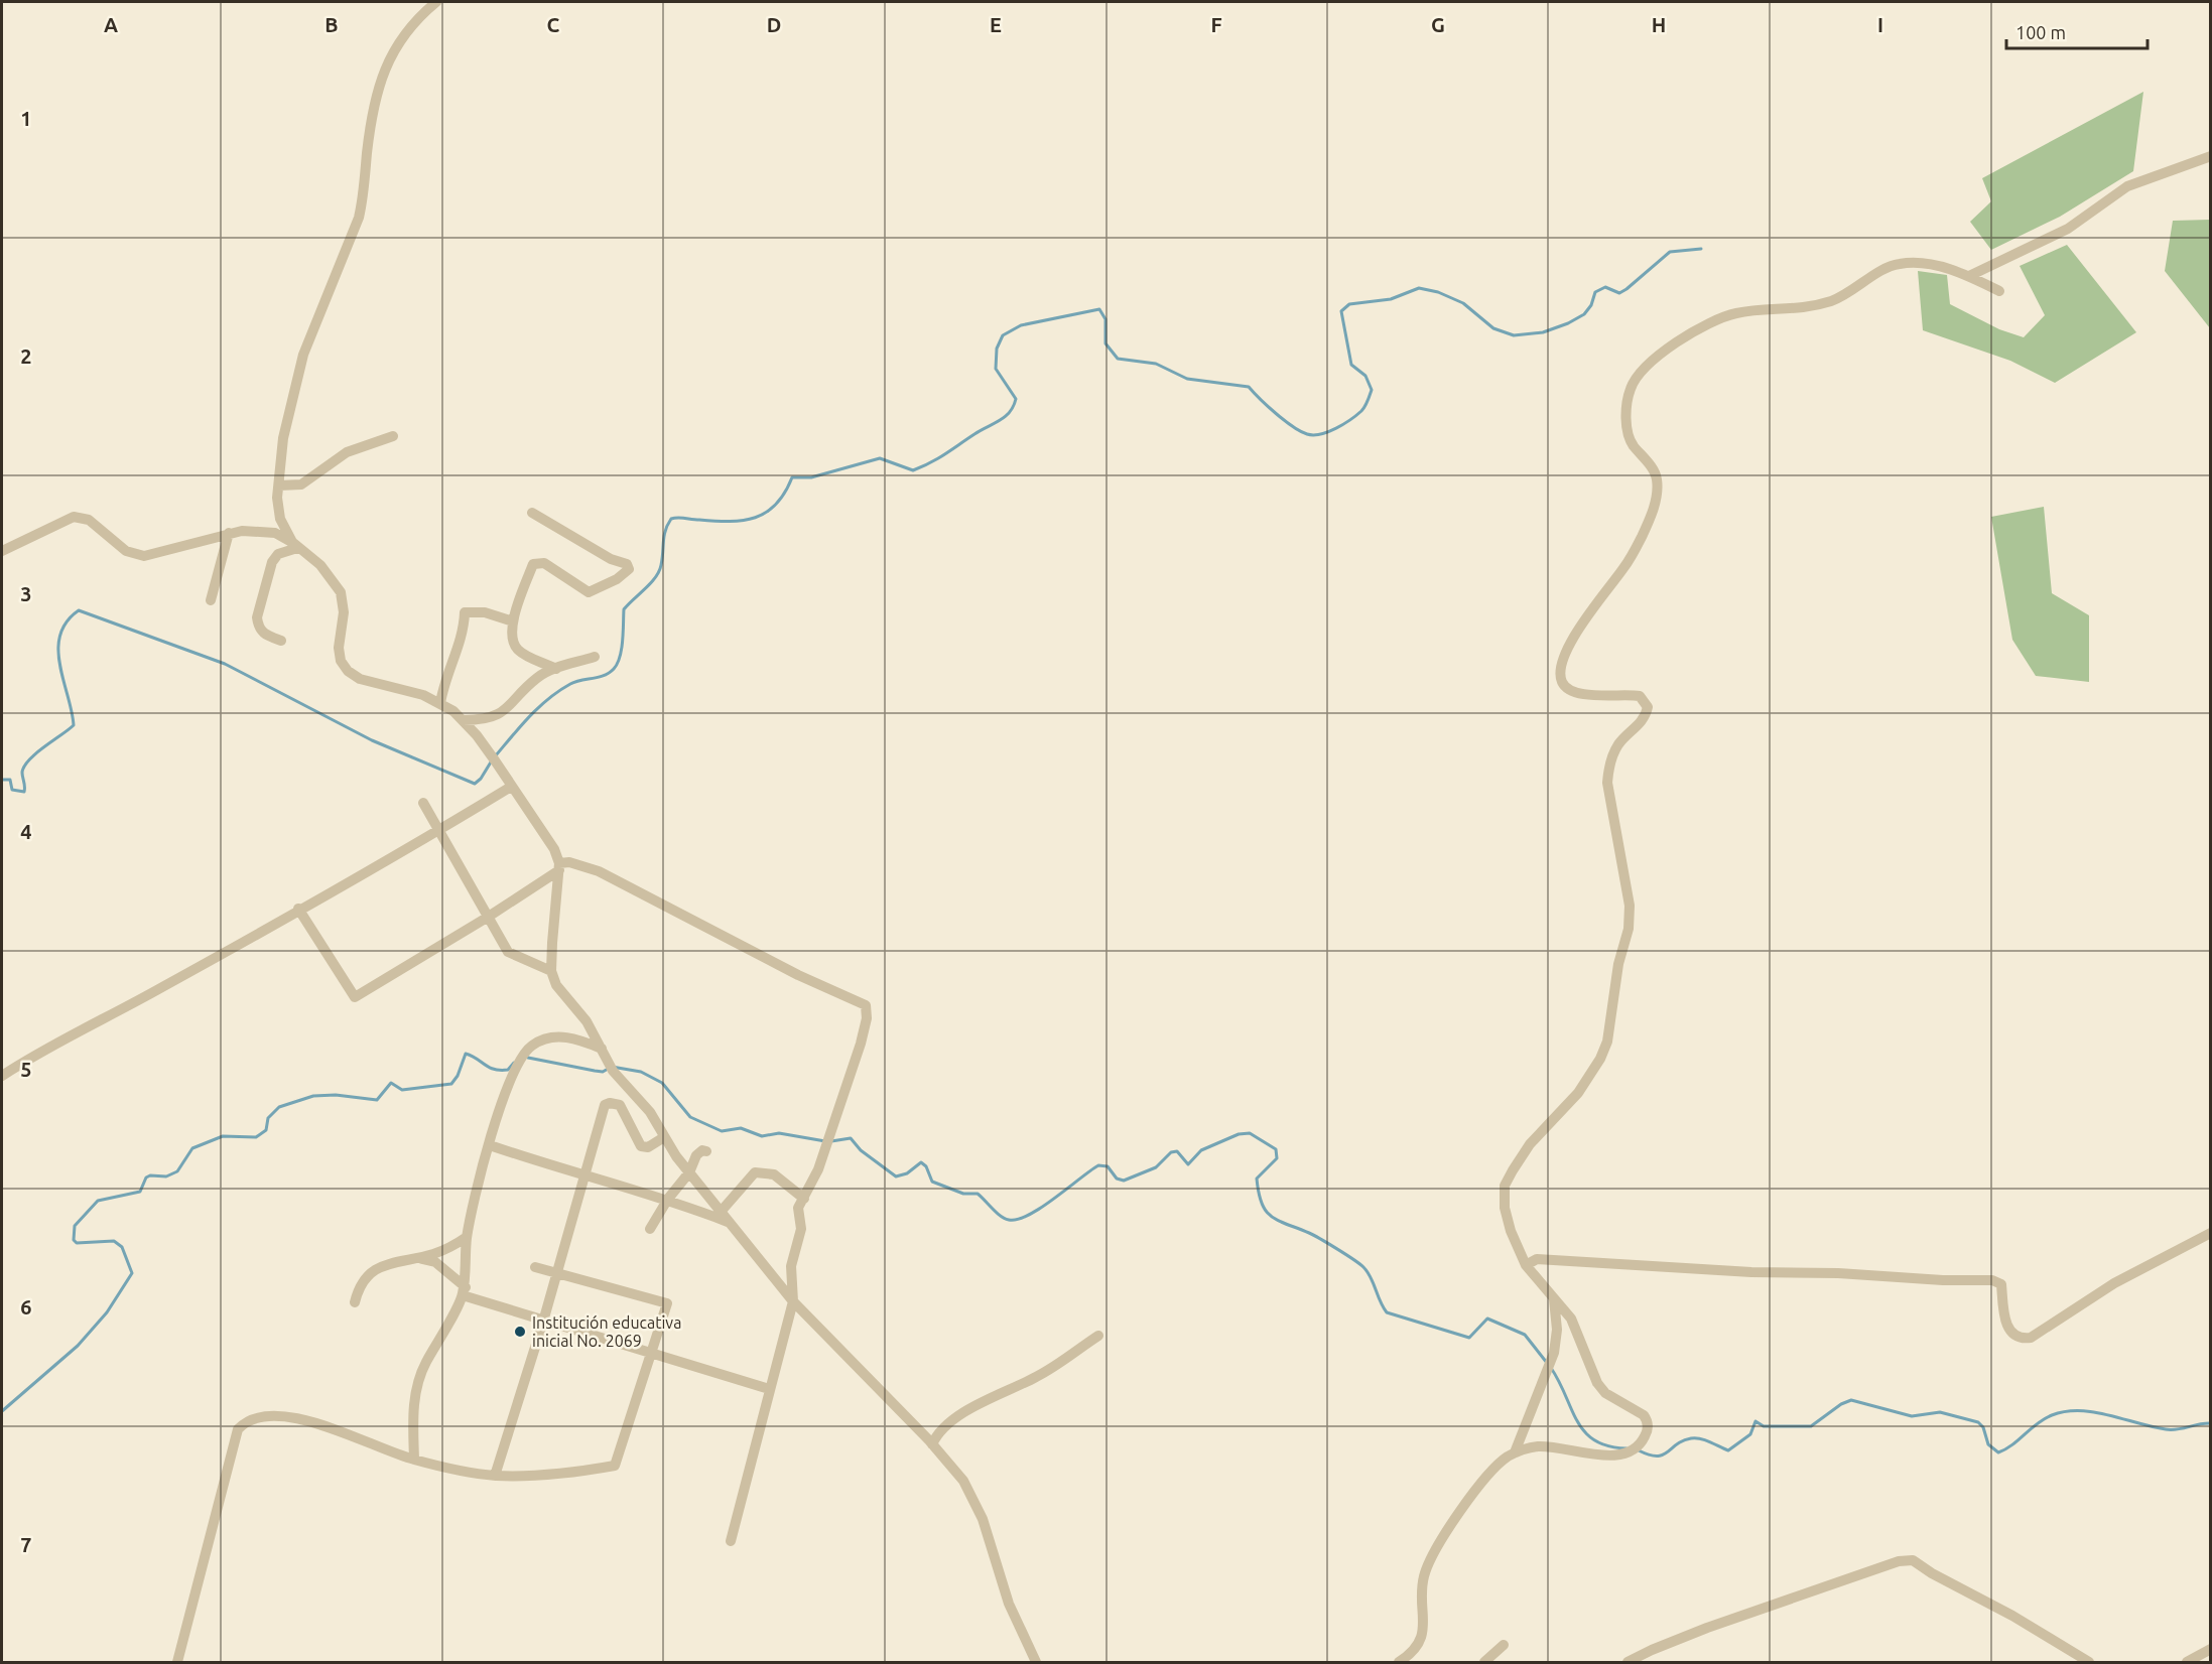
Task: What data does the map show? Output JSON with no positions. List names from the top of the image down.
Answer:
{
  "places": ["Institución educativa inicial No. 2069"],
  "scale_bar": "100 m",
  "grid": {
    "columns": [
      "A",
      "B",
      "C",
      "D",
      "E",
      "F",
      "G",
      "H",
      "I"
    ],
    "rows": [
      "1",
      "2",
      "3",
      "4",
      "5",
      "6",
      "7"
    ]
  }
}
